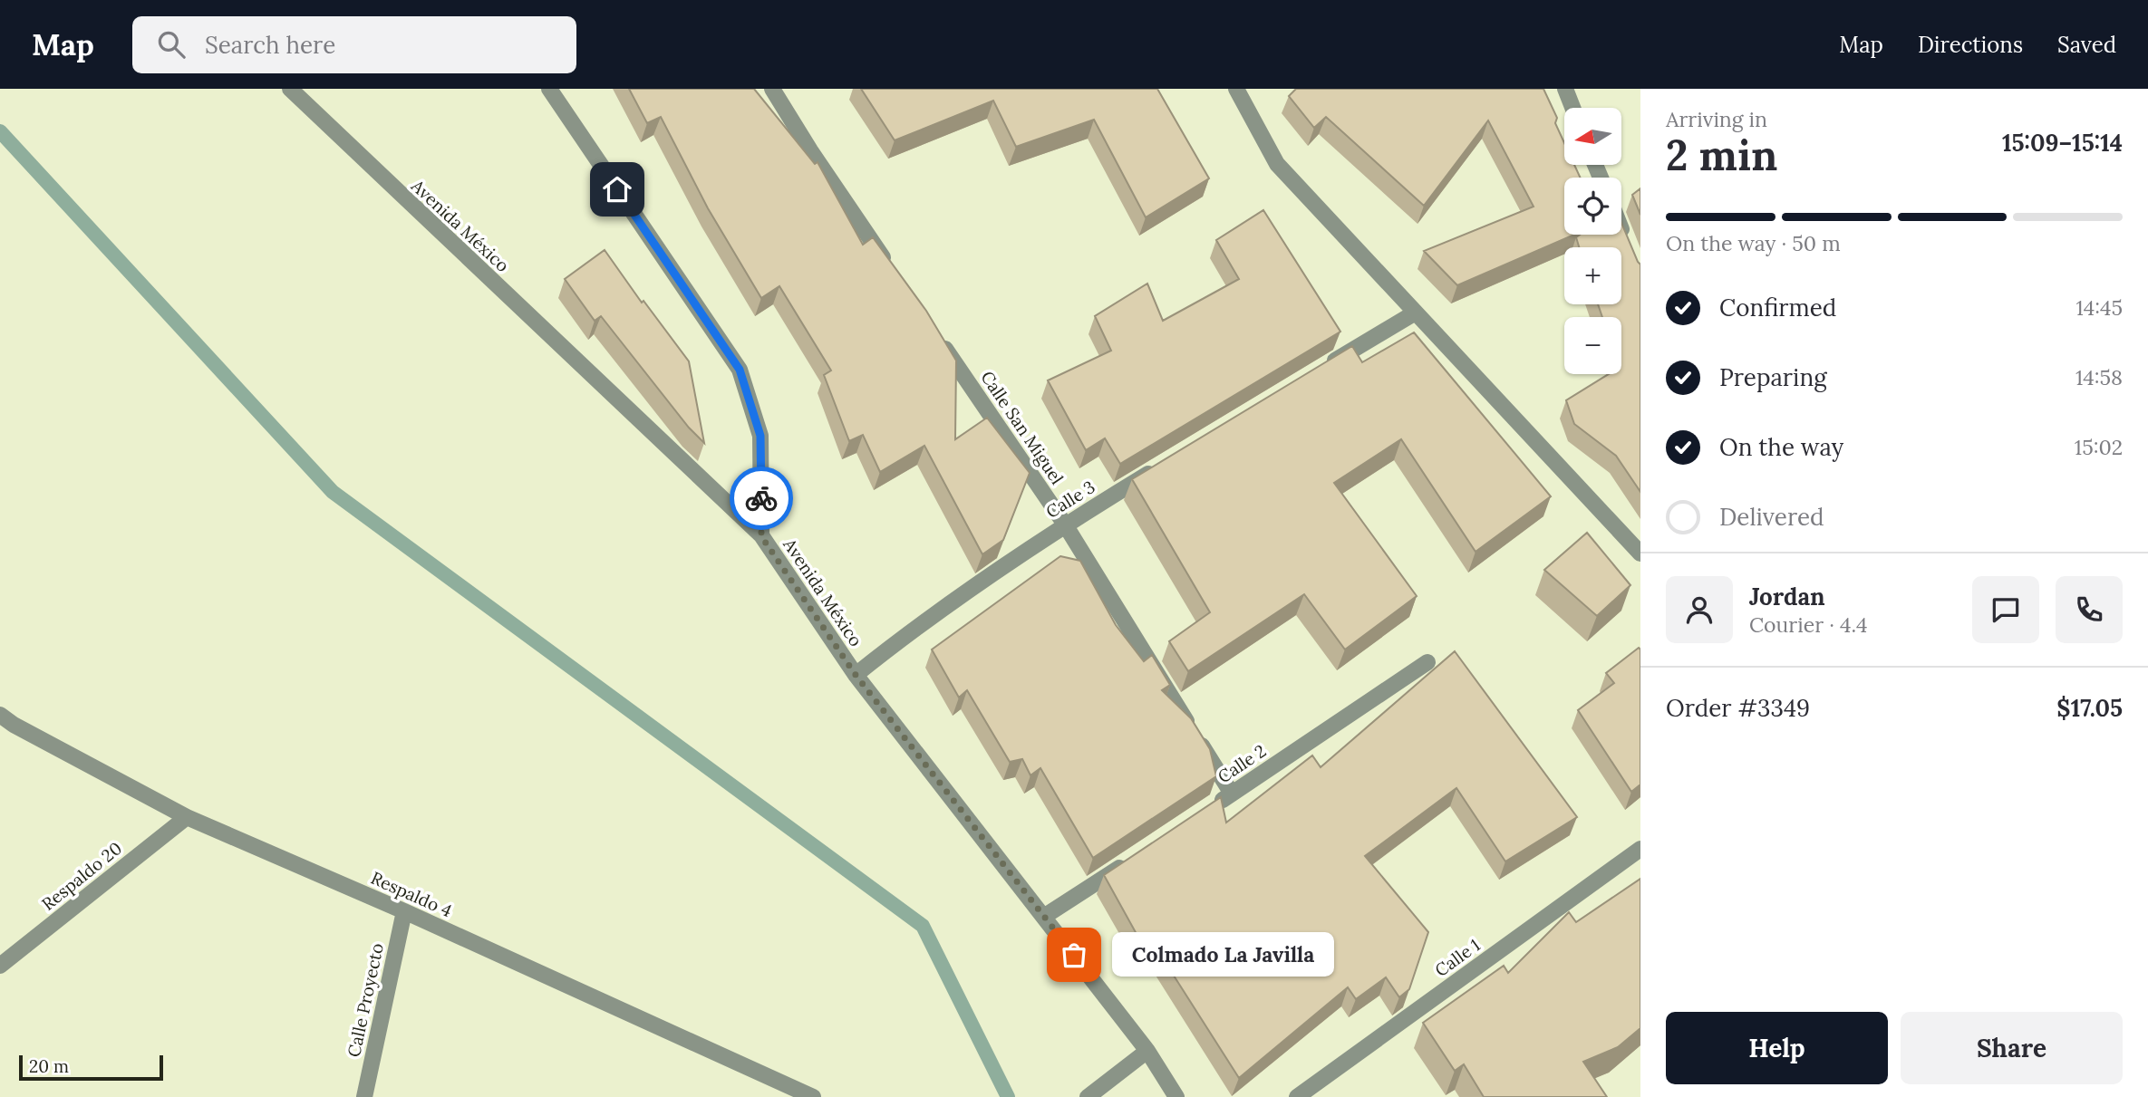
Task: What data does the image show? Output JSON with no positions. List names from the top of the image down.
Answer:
{
  "streets": {
    "street": [
      "Avenida México",
      "Calle San Miguel",
      "Calle 3",
      "Calle 2",
      "Respaldo 20",
      "Respaldo 4",
      "Calle 1",
      "Calle Proyecto"
    ]
  },
  "crossings": [
    ["Avenida México", "Calle 3"],
    ["Calle San Miguel", "Calle 3"],
    ["Calle San Miguel", "Calle 2"],
    ["Respaldo 20", "Respaldo 4"],
    ["Respaldo 4", "Calle Proyecto"]
  ],
  "places": ["Colmado La Javilla"],
  "scale_bar": "20 m",
  "north": "left",
  "page": {
    "header": "Map",
    "search": "Search here",
    "nav": ["Map", "Directions", "Saved"],
    "heading": ["2 min", "Arriving in", "15:09–15:14"],
    "panel": [
      "Jordan",
      "Courier · 4.4",
      "Order #3349",
      "$17.05"
    ],
    "map_buttons": ["+", "−"],
    "bar": "On the way · 50 m",
    "list": [
      ["Confirmed", "14:45"],
      ["Preparing", "14:58"],
      ["On the way", "15:02"],
      "Delivered"
    ],
    "bubble": "Colmado La Javilla",
    "buttons": ["Help", "Share"],
    "scale": "20 m"
  }
}
